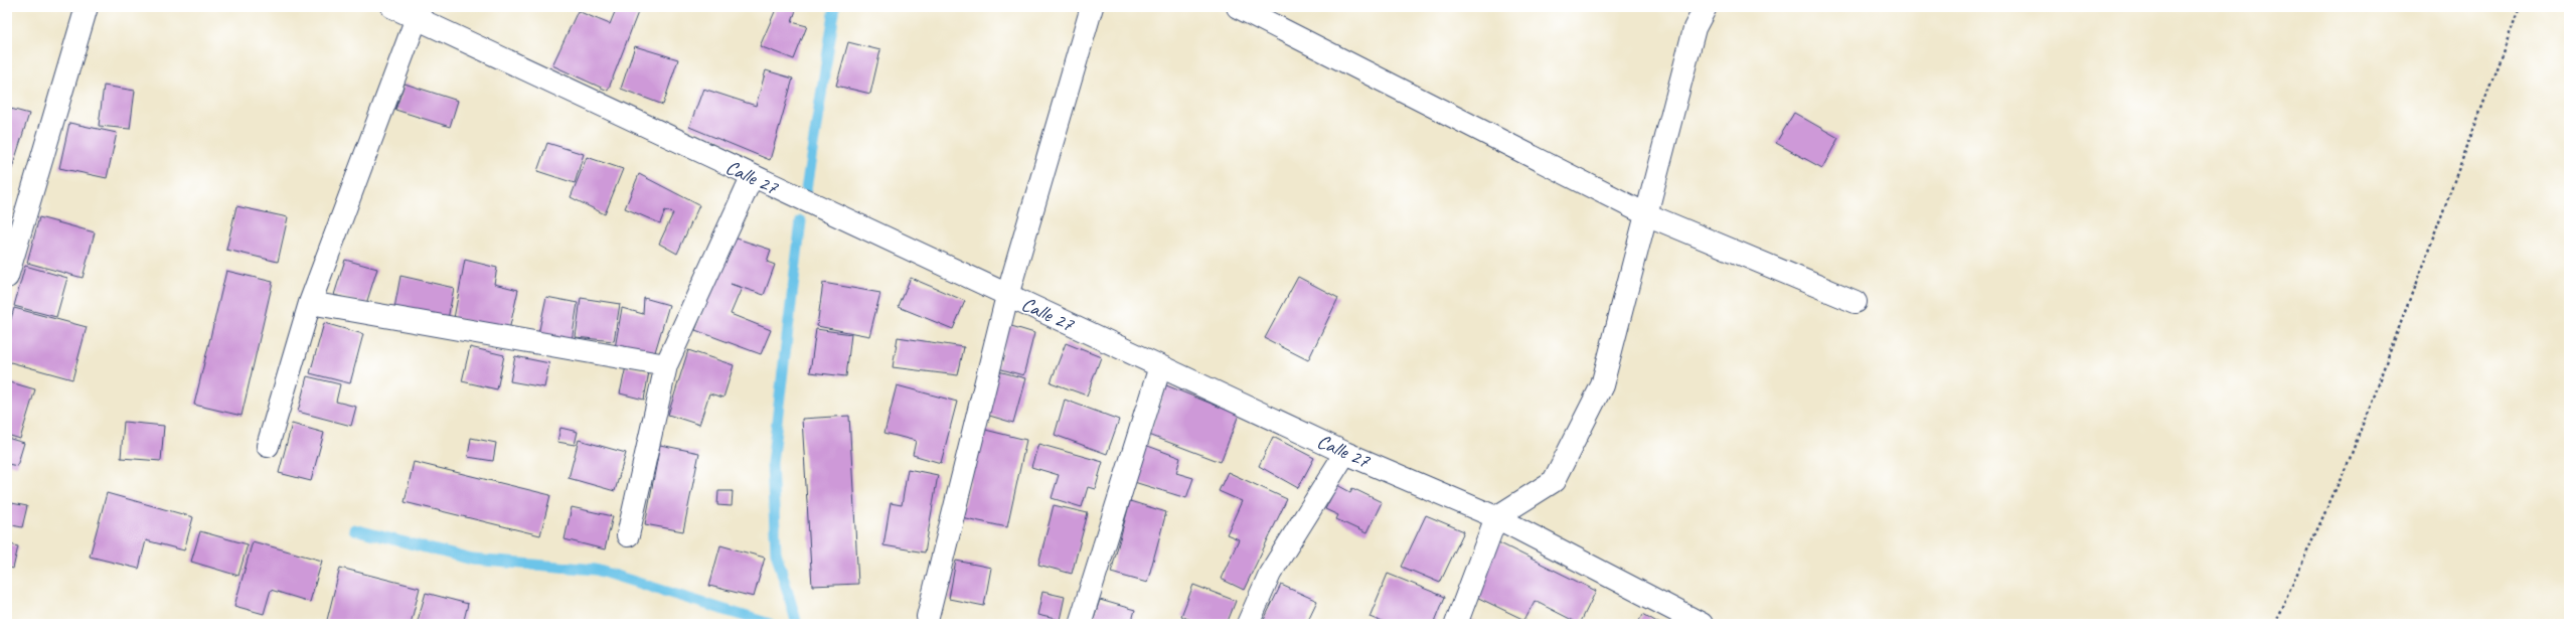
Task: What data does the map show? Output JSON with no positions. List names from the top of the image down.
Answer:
{
  "streets": {
    "street": ["Calle 27"]
  }
}
